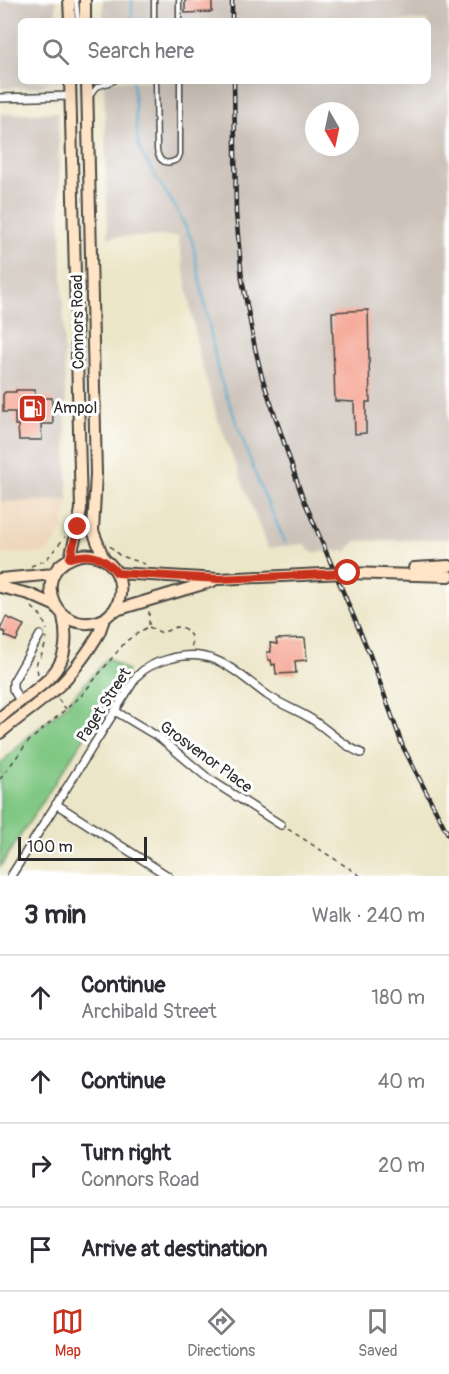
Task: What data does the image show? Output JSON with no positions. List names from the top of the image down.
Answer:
{
  "streets": {
    "street": ["Connors Road", "Paget Street", "Grosvenor Place"]
  },
  "crossings": [
    ["Paget Street", "Grosvenor Place"]
  ],
  "places": {
    "fuel station": ["Ampol"]
  },
  "scale_bar": "100 m",
  "north": "bottom",
  "page": {
    "search": "Search here",
    "scale": "100 m",
    "heading": ["3 min", "Walk · 240 m"],
    "list": [
      ["Continue", "Archibald Street", "180 m"],
      ["Continue", "40 m"],
      ["Turn right", "Connors Road", "20 m"],
      "Arrive at destination"
    ],
    "nav": ["Map", "Directions", "Saved"]
  }
}
